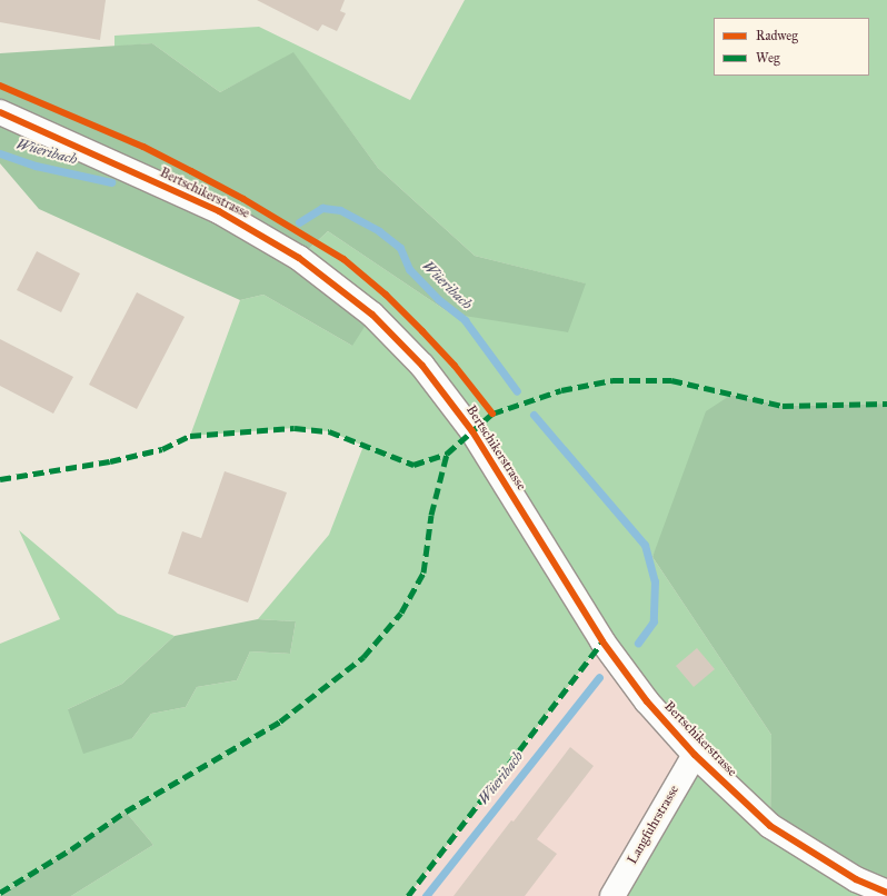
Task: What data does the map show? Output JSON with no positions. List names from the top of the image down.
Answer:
{
  "streets": {
    "street": ["Bertschikerstrasse", "Langfuhrstrasse"]
  },
  "crossings": [
    ["Bertschikerstrasse", "Langfuhrstrasse"]
  ],
  "water": ["Wüeribach"],
  "legend": ["Radweg", "Weg"]
}
